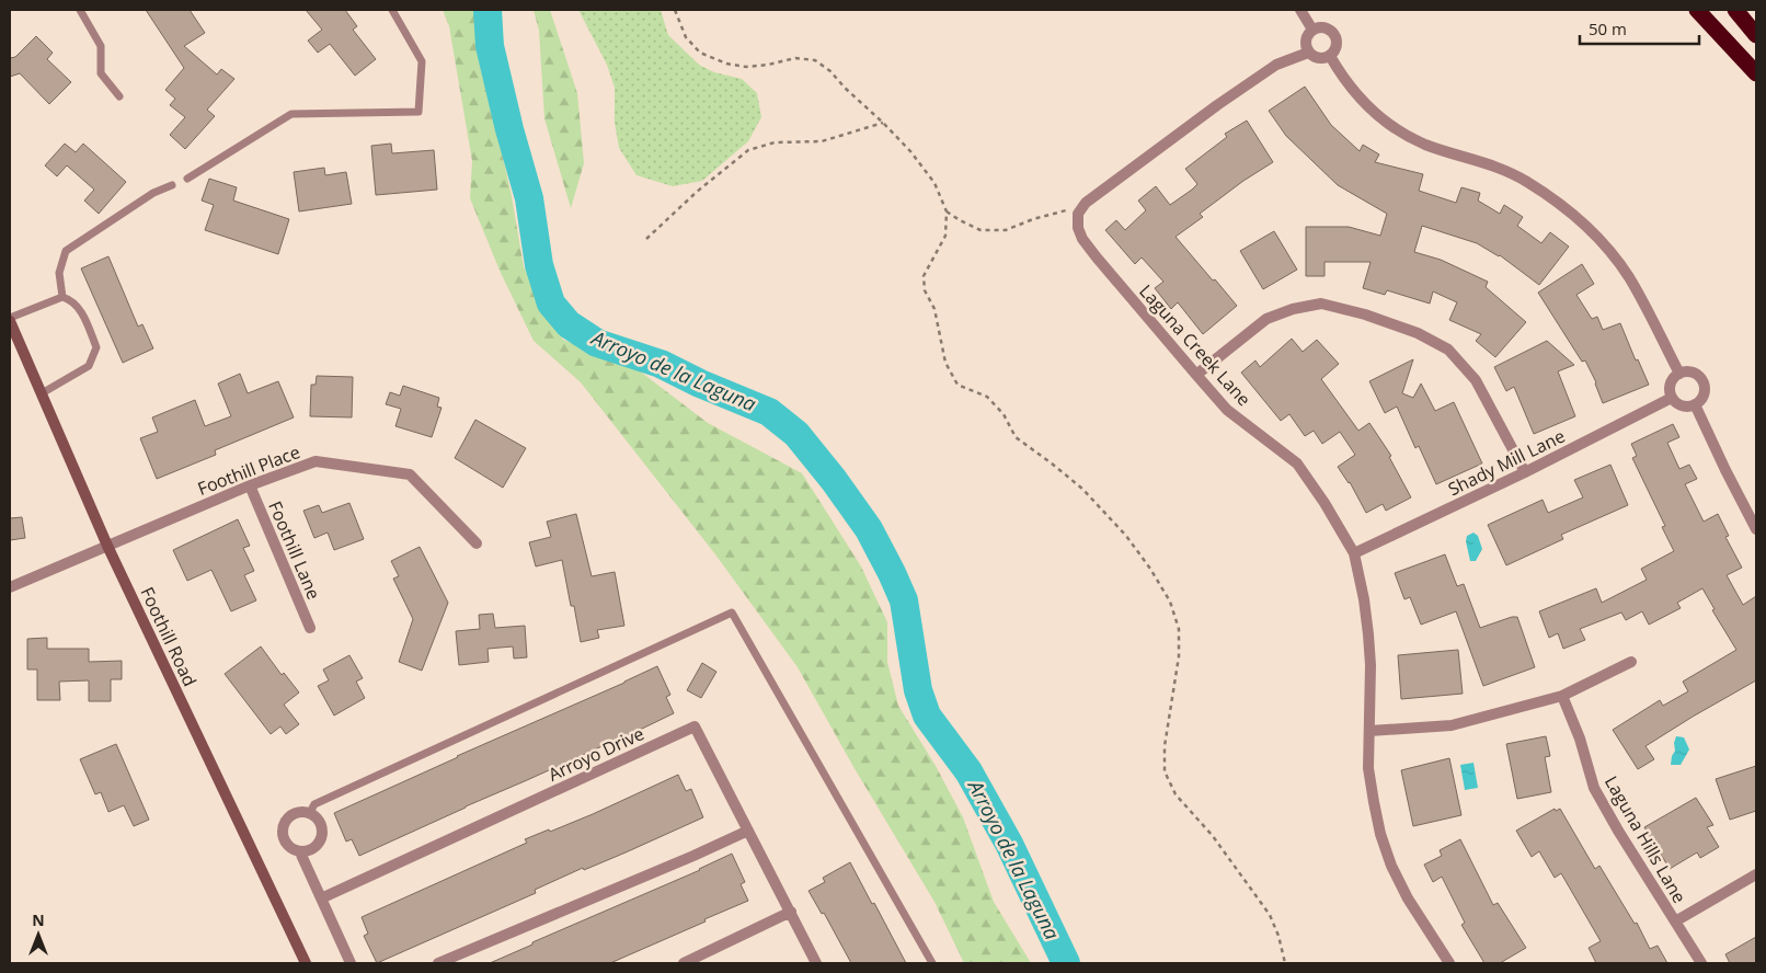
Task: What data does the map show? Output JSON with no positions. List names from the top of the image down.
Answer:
{
  "streets": {
    "main road": ["Foothill Road"],
    "street": [
      "Laguna Creek Lane",
      "Shady Mill Lane",
      "Foothill Place",
      "Foothill Lane",
      "Arroyo Drive",
      "Laguna Hills Lane"
    ]
  },
  "crossings": [
    ["Laguna Creek Lane", "Shady Mill Lane"],
    ["Foothill Place", "Foothill Lane"],
    ["Foothill Place", "Foothill Road"]
  ],
  "water": ["Arroyo de la Laguna"],
  "scale_bar": "50 m",
  "north": "top"
}
